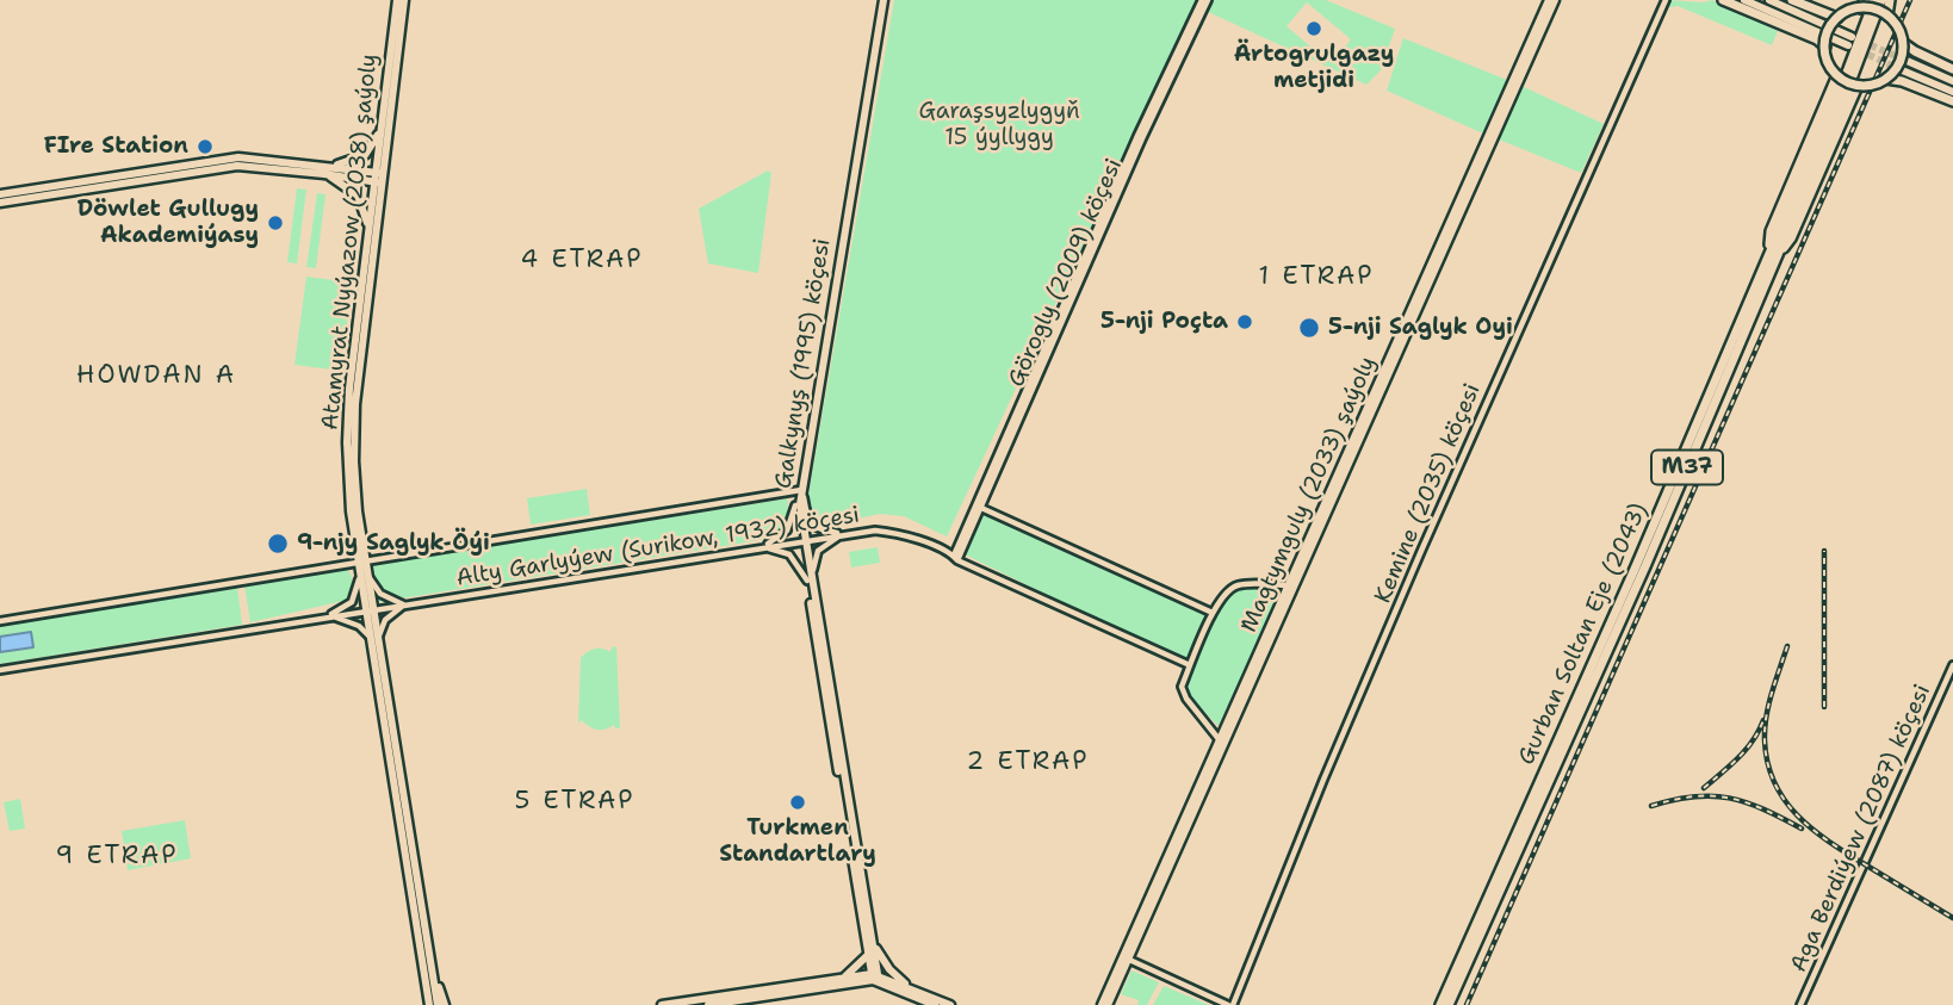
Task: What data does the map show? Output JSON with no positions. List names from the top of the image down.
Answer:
{
  "streets": {
    "highway": ["M37", "Gurban Soltan Eje (2043)"],
    "main road": ["Atamyrat Nyýazow (2038) şaýoly", "Galkynyş (1995) köçesi", "Magtymguly (2033) şaýoly"],
    "street": [
      "Görogly (2009) köçesi",
      "Kemine (2035) köçesi",
      "Alty Garlyýew (Surikow, 1932) köçesi",
      "Aga Berdiýew (2087) köçesi"
    ]
  },
  "crossings": [
    ["Atamyrat Nyýazow (2038) şaýoly", "Alty Garlyýew (Surikow, 1932) köçesi"],
    ["Görogly (2009) köçesi", "Alty Garlyýew (Surikow, 1932) köçesi"],
    ["Galkynyş (1995) köçesi", "Alty Garlyýew (Surikow, 1932) köçesi"]
  ],
  "districts": [
    "4 ETRAP",
    "1 ETRAP",
    "HOWDAN A",
    "2 ETRAP",
    "5 ETRAP",
    "9 ETRAP"
  ],
  "parks": ["Garaşsyzlygyň 15 ýyllygy"],
  "places": [
    "Ärtogrulgazy metjidi",
    "FIre Station",
    "Döwlet Gullugy Akademiýasy",
    "5-nji Poçta",
    "5-nji Saglyk Oyi",
    "9-njy Saglyk Öýi",
    "Turkmen Standartlary"
  ]
}
